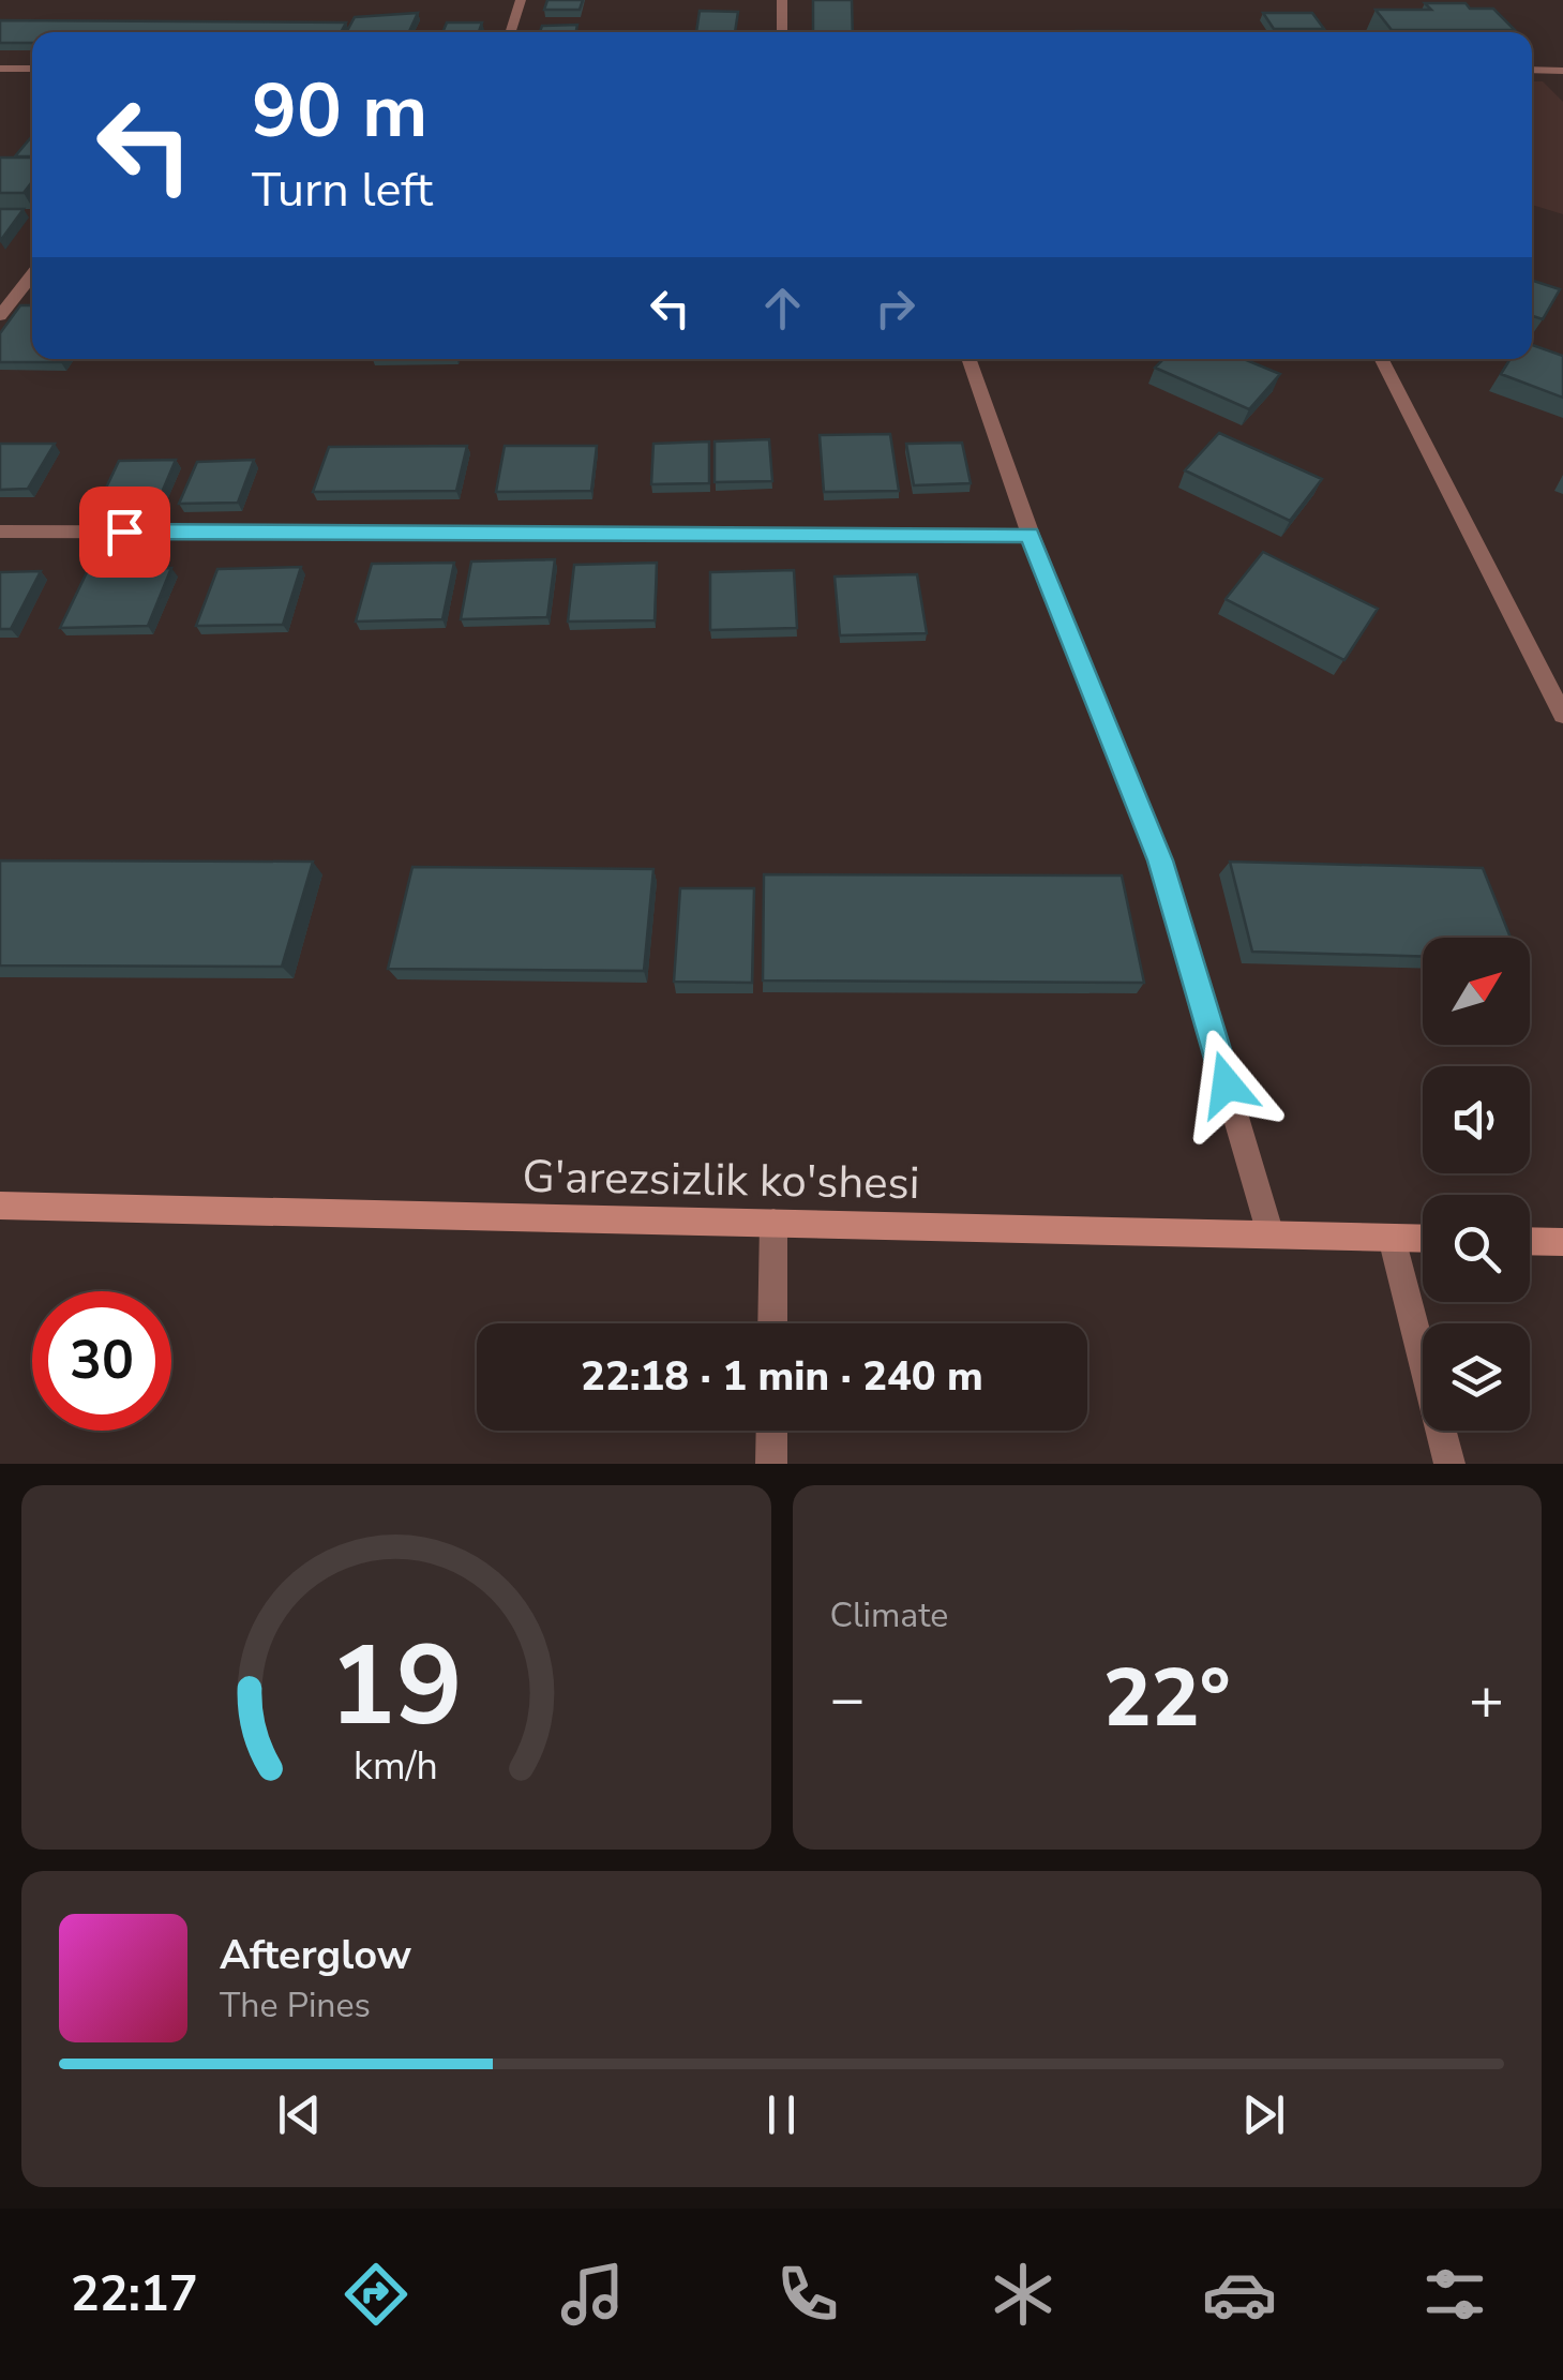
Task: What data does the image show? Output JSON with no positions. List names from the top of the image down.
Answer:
{
  "streets": {
    "street": ["G'arezsizlik ko'shesi"]
  },
  "north": "top right",
  "page": {
    "turn": ["90 m", "Turn left"],
    "limit": "30",
    "trip": "22:18 · 1 min · 240 m",
    "tile": "Climate",
    "heat": ["−", "22°", "+"],
    "song": ["Afterglow", "The Pines"],
    "tabs": "22:17",
    "gauge": ["19", "km/h"]
  }
}
